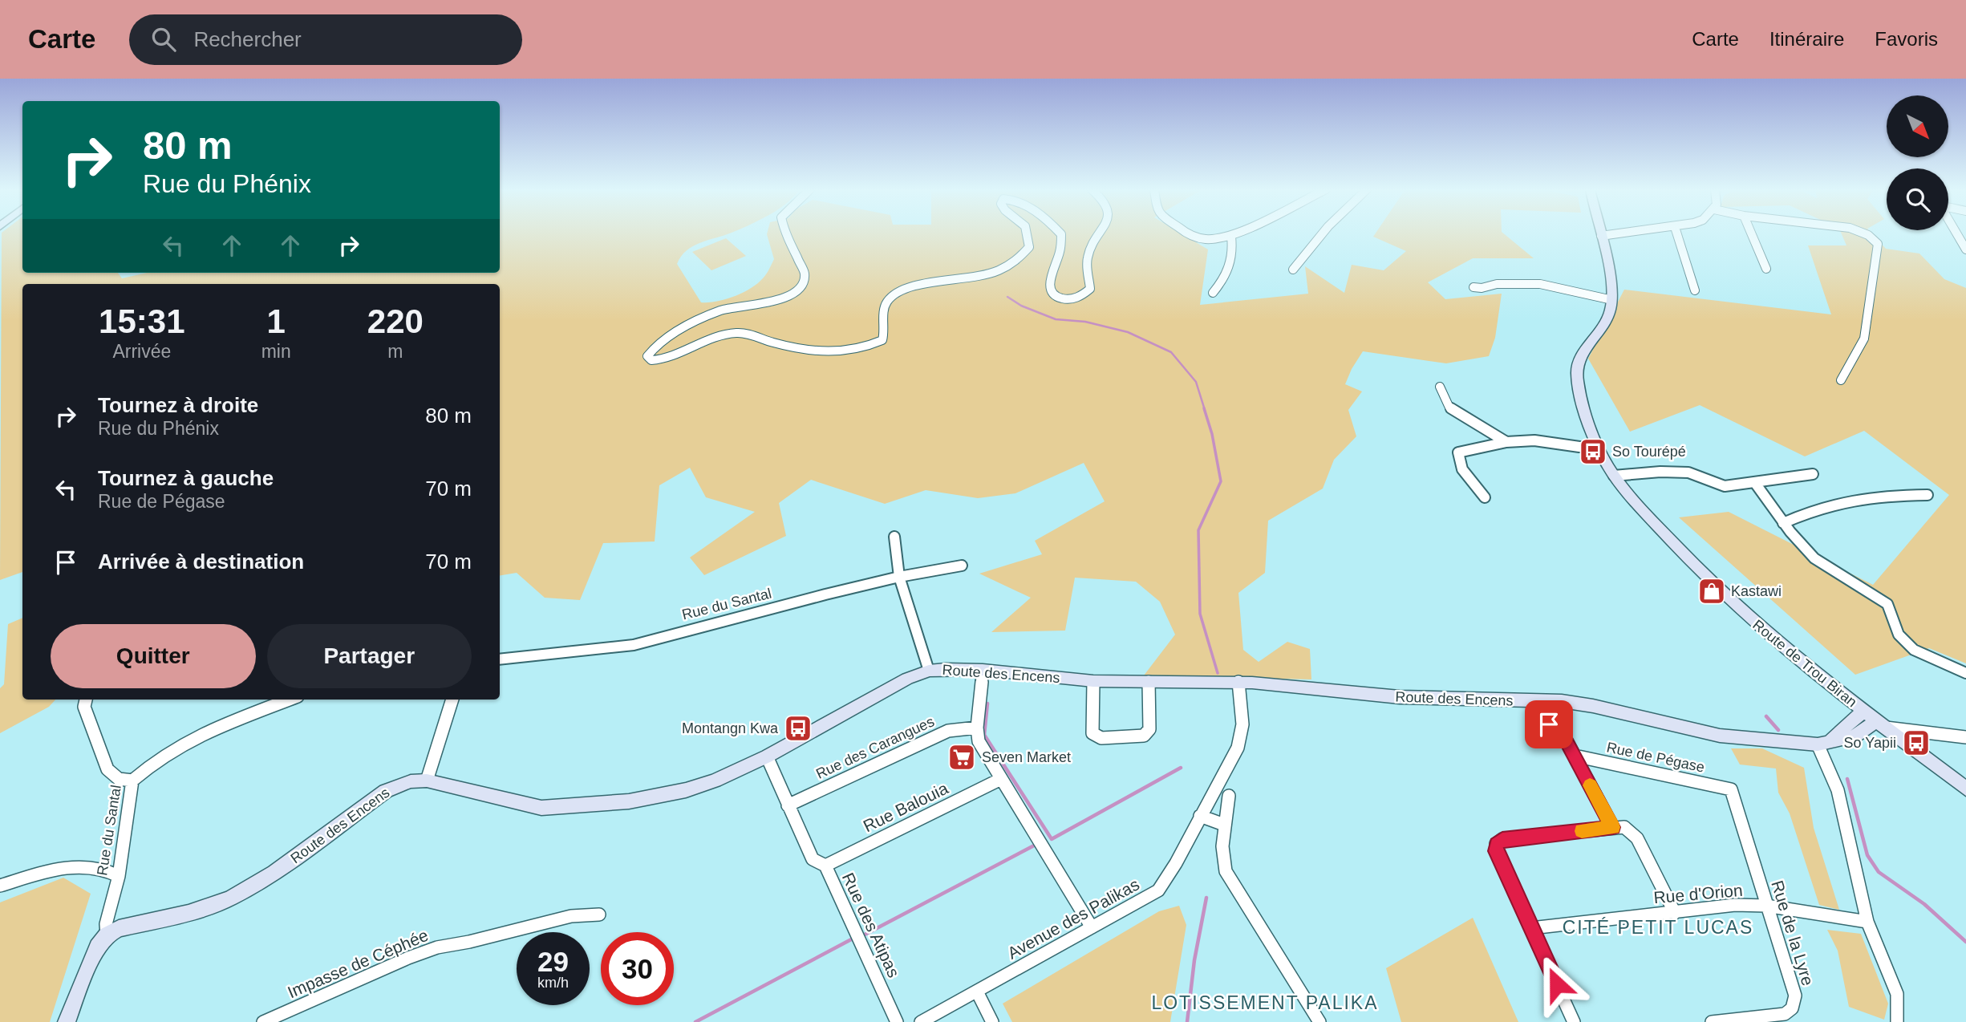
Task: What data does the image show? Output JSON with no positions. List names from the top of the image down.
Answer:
{
  "streets": {
    "street": [
      "Rue du Santal",
      "Route de Trou Biran",
      "Route des Encens",
      "Rue des Carangues",
      "Rue de Pégase",
      "Rue Balouia",
      "Rue d'Orion",
      "Avenue des Palikas",
      "Rue des Atipas",
      "Rue de la Lyre",
      "Impasse de Céphée"
    ]
  },
  "crossings": [
    ["Rue du Santal", "Route des Encens"],
    ["Route de Trou Biran", "Route des Encens"],
    ["Route des Encens", "Avenue des Palikas"],
    ["Route des Encens", "Rue des Atipas"],
    ["Rue des Carangues", "Rue des Atipas"],
    ["Rue de Pégase", "Rue de la Lyre"],
    ["Rue Balouia", "Rue des Atipas"],
    ["Rue d'Orion", "Rue de la Lyre"]
  ],
  "districts": ["CITÉ PETIT LUCAS", "LOTISSEMENT PALIKA"],
  "places": {
    "bus stop": ["So Tourépé", "Montangn Kwa", "So Yapii"],
    "shop": ["Kastawi"],
    "supermarket": ["Seven Market"]
  },
  "north": "bottom right",
  "page": {
    "header": "Carte",
    "search": "Rechercher",
    "nav": ["Carte", "Itinéraire", "Favoris"],
    "turn": ["80 m", "Rue du Phénix"],
    "eta": [
      "15:31",
      "Arrivée",
      "1",
      "min",
      "220",
      "m"
    ],
    "list": [
      {
        "name": "Tournez à droite",
        "note": "Rue du Phénix",
        "value": "80 m"
      },
      {
        "name": "Tournez à gauche",
        "note": "Rue de Pégase",
        "value": "70 m"
      },
      {
        "name": "Arrivée à destination",
        "value": "70 m"
      }
    ],
    "buttons": ["Quitter", "Partager"],
    "speed": "29 km/h",
    "limit": "30"
  }
}
